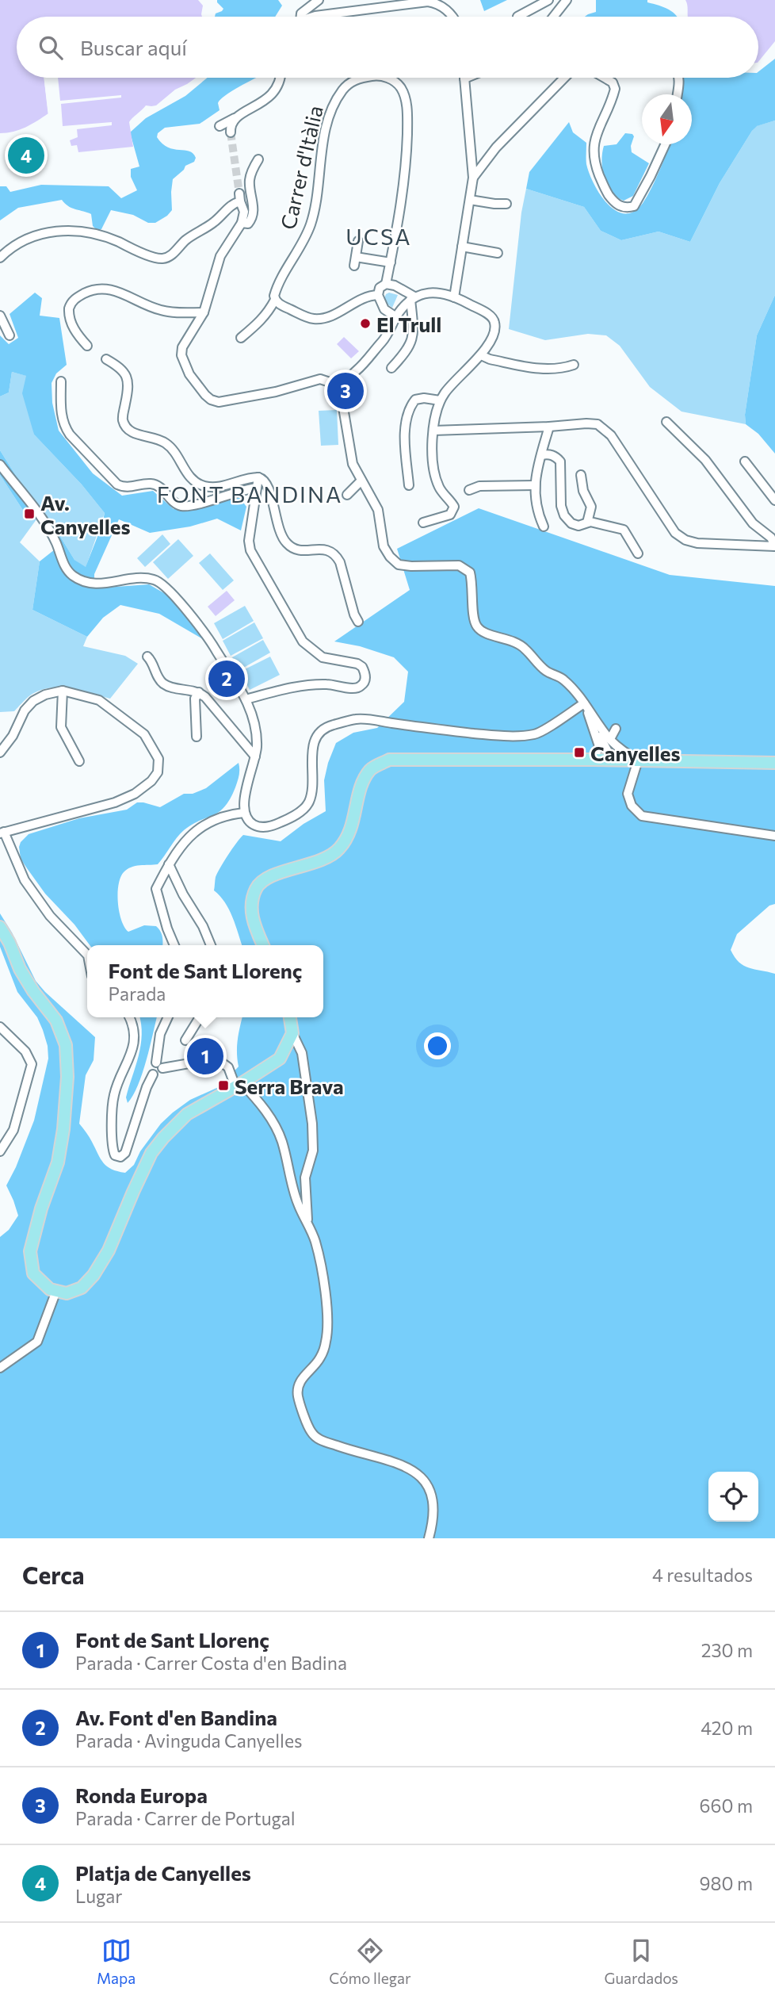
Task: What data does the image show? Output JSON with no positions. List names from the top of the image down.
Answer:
{
  "streets": {
    "street": ["Carrer d'Itàlia"]
  },
  "districts": ["UCSA", "FONT BANDINA"],
  "places": {
    "other": ["El Trull"],
    "transit": ["Av. Canyelles", "Canyelles", "Serra Brava"]
  },
  "north": "bottom",
  "page": {
    "search": "Buscar aquí",
    "pins": [
      "4",
      "3",
      "2",
      "1"
    ],
    "popup": ["Font de Sant Llorenç", "Parada"],
    "heading": ["Cerca", "4 resultados"],
    "list": [
      {
        "mark": "1",
        "name": "Font de Sant Llorenç",
        "note": "Parada · Carrer Costa d'en Badina",
        "value": "230 m"
      },
      {
        "mark": "2",
        "name": "Av. Font d'en Bandina",
        "note": "Parada · Avinguda Canyelles",
        "value": "420 m"
      },
      {
        "mark": "3",
        "name": "Ronda Europa",
        "note": "Parada · Carrer de Portugal",
        "value": "660 m"
      },
      {
        "mark": "4",
        "name": "Platja de Canyelles",
        "note": "Lugar",
        "value": "980 m"
      }
    ],
    "nav": ["Mapa", "Cómo llegar", "Guardados"]
  }
}
